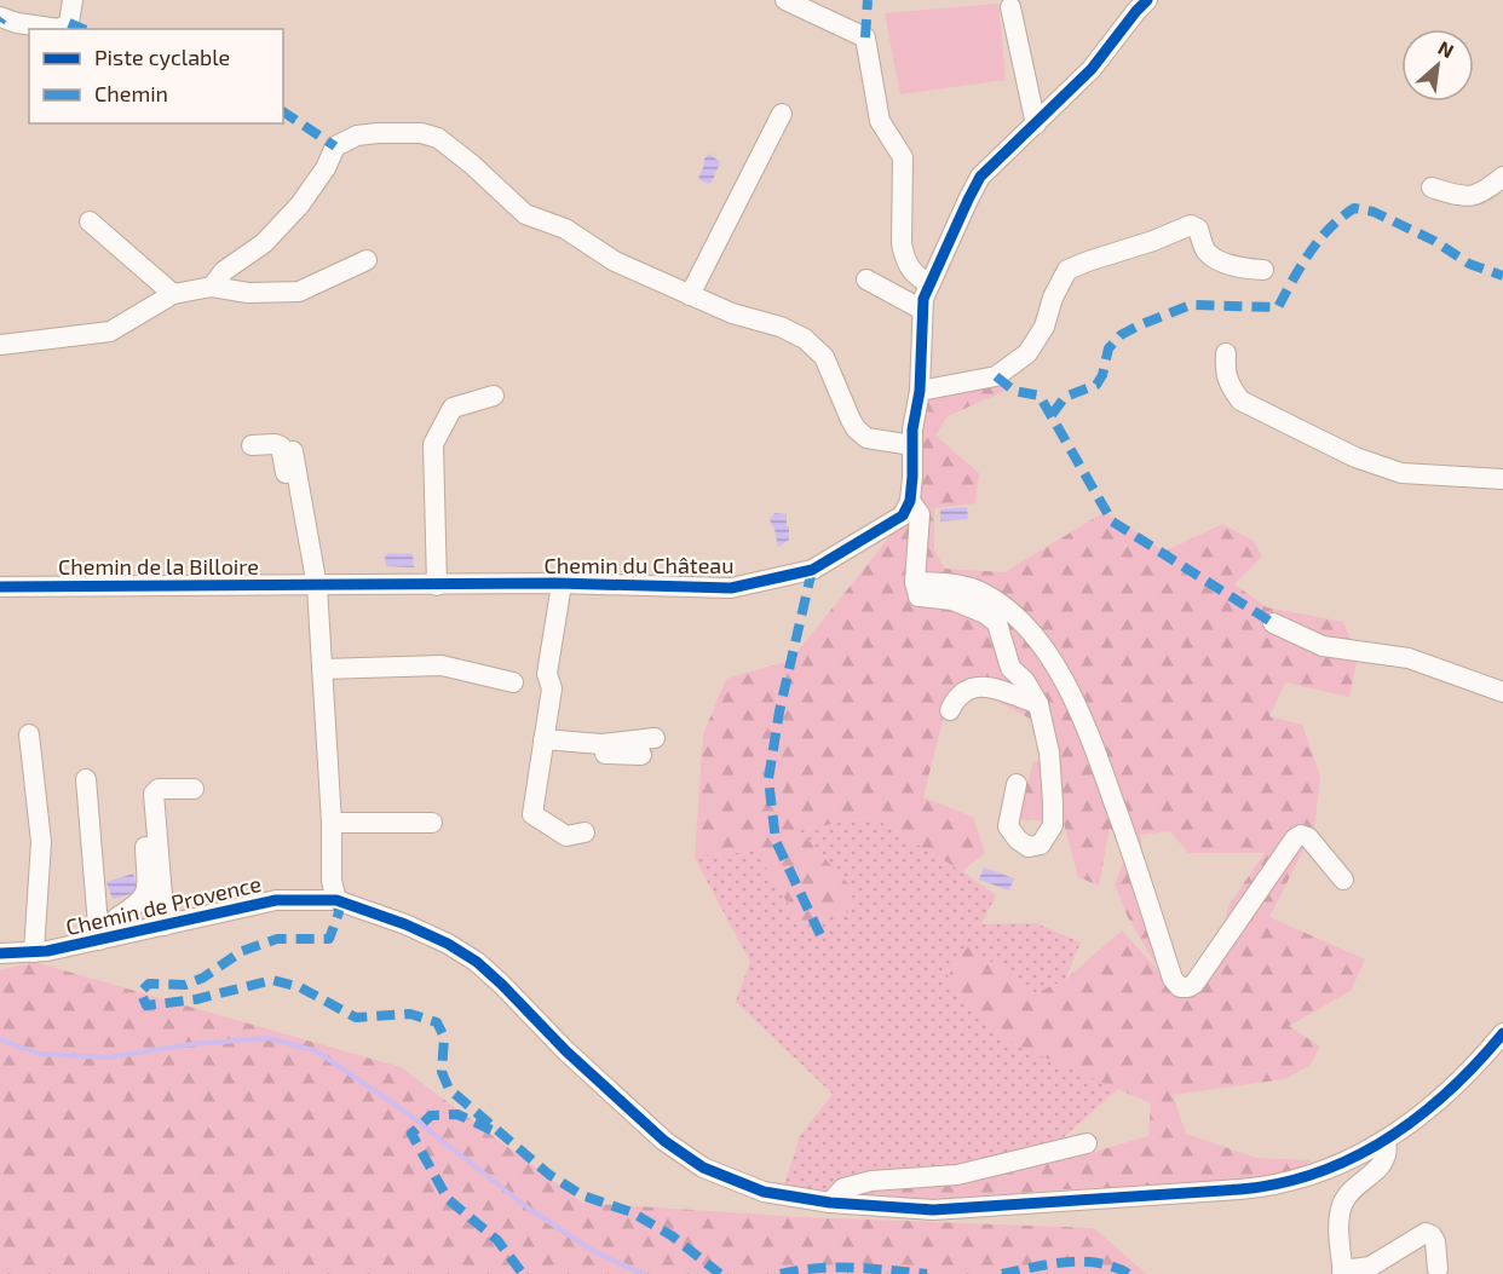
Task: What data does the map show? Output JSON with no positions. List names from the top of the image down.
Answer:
{
  "streets": {
    "street": ["Chemin du Château", "Chemin de la Billoire", "Chemin de Provence"]
  },
  "crossings": [
    ["Chemin du Château", "Chemin de la Billoire"]
  ],
  "legend": ["Piste cyclable", "Chemin"],
  "north": "top right"
}
